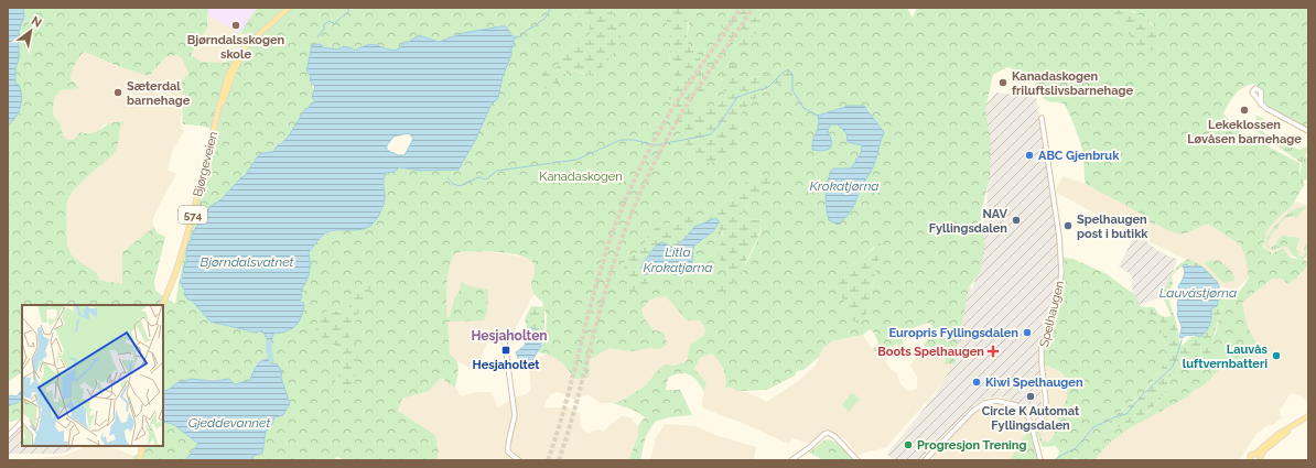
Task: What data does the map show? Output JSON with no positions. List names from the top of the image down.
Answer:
{
  "streets": {
    "main road": ["Bjørgeveien", "574", "Spelhaugen"]
  },
  "districts": ["Hesjaholten"],
  "water": [
    "Krokatjørna",
    "Litla Krokatjørna",
    "Bjørndalsvatnet",
    "Lauvåstjørna",
    "Gjeddevannet"
  ],
  "parks": ["Kanadaskogen"],
  "places": {
    "other": [
      "Bjørndalsskogen skole",
      "Kanadaskogen friluftslivsbarnehage",
      "Sæterdal barnehage",
      "Lekeklossen Løvåsen barnehage",
      "ABC Gjenbruk",
      "NAV Fyllingsdalen",
      "Spelhaugen post i butikk",
      "Europris Fyllingsdalen",
      "Lauvås luftvernbatteri",
      "Kiwi Spelhaugen",
      "Circle K Automat Fyllingsdalen",
      "Progresjon Trening"
    ],
    "transit": ["Hesjaholtet"],
    "health": ["Boots Spelhaugen"]
  },
  "north": "top right"
}
